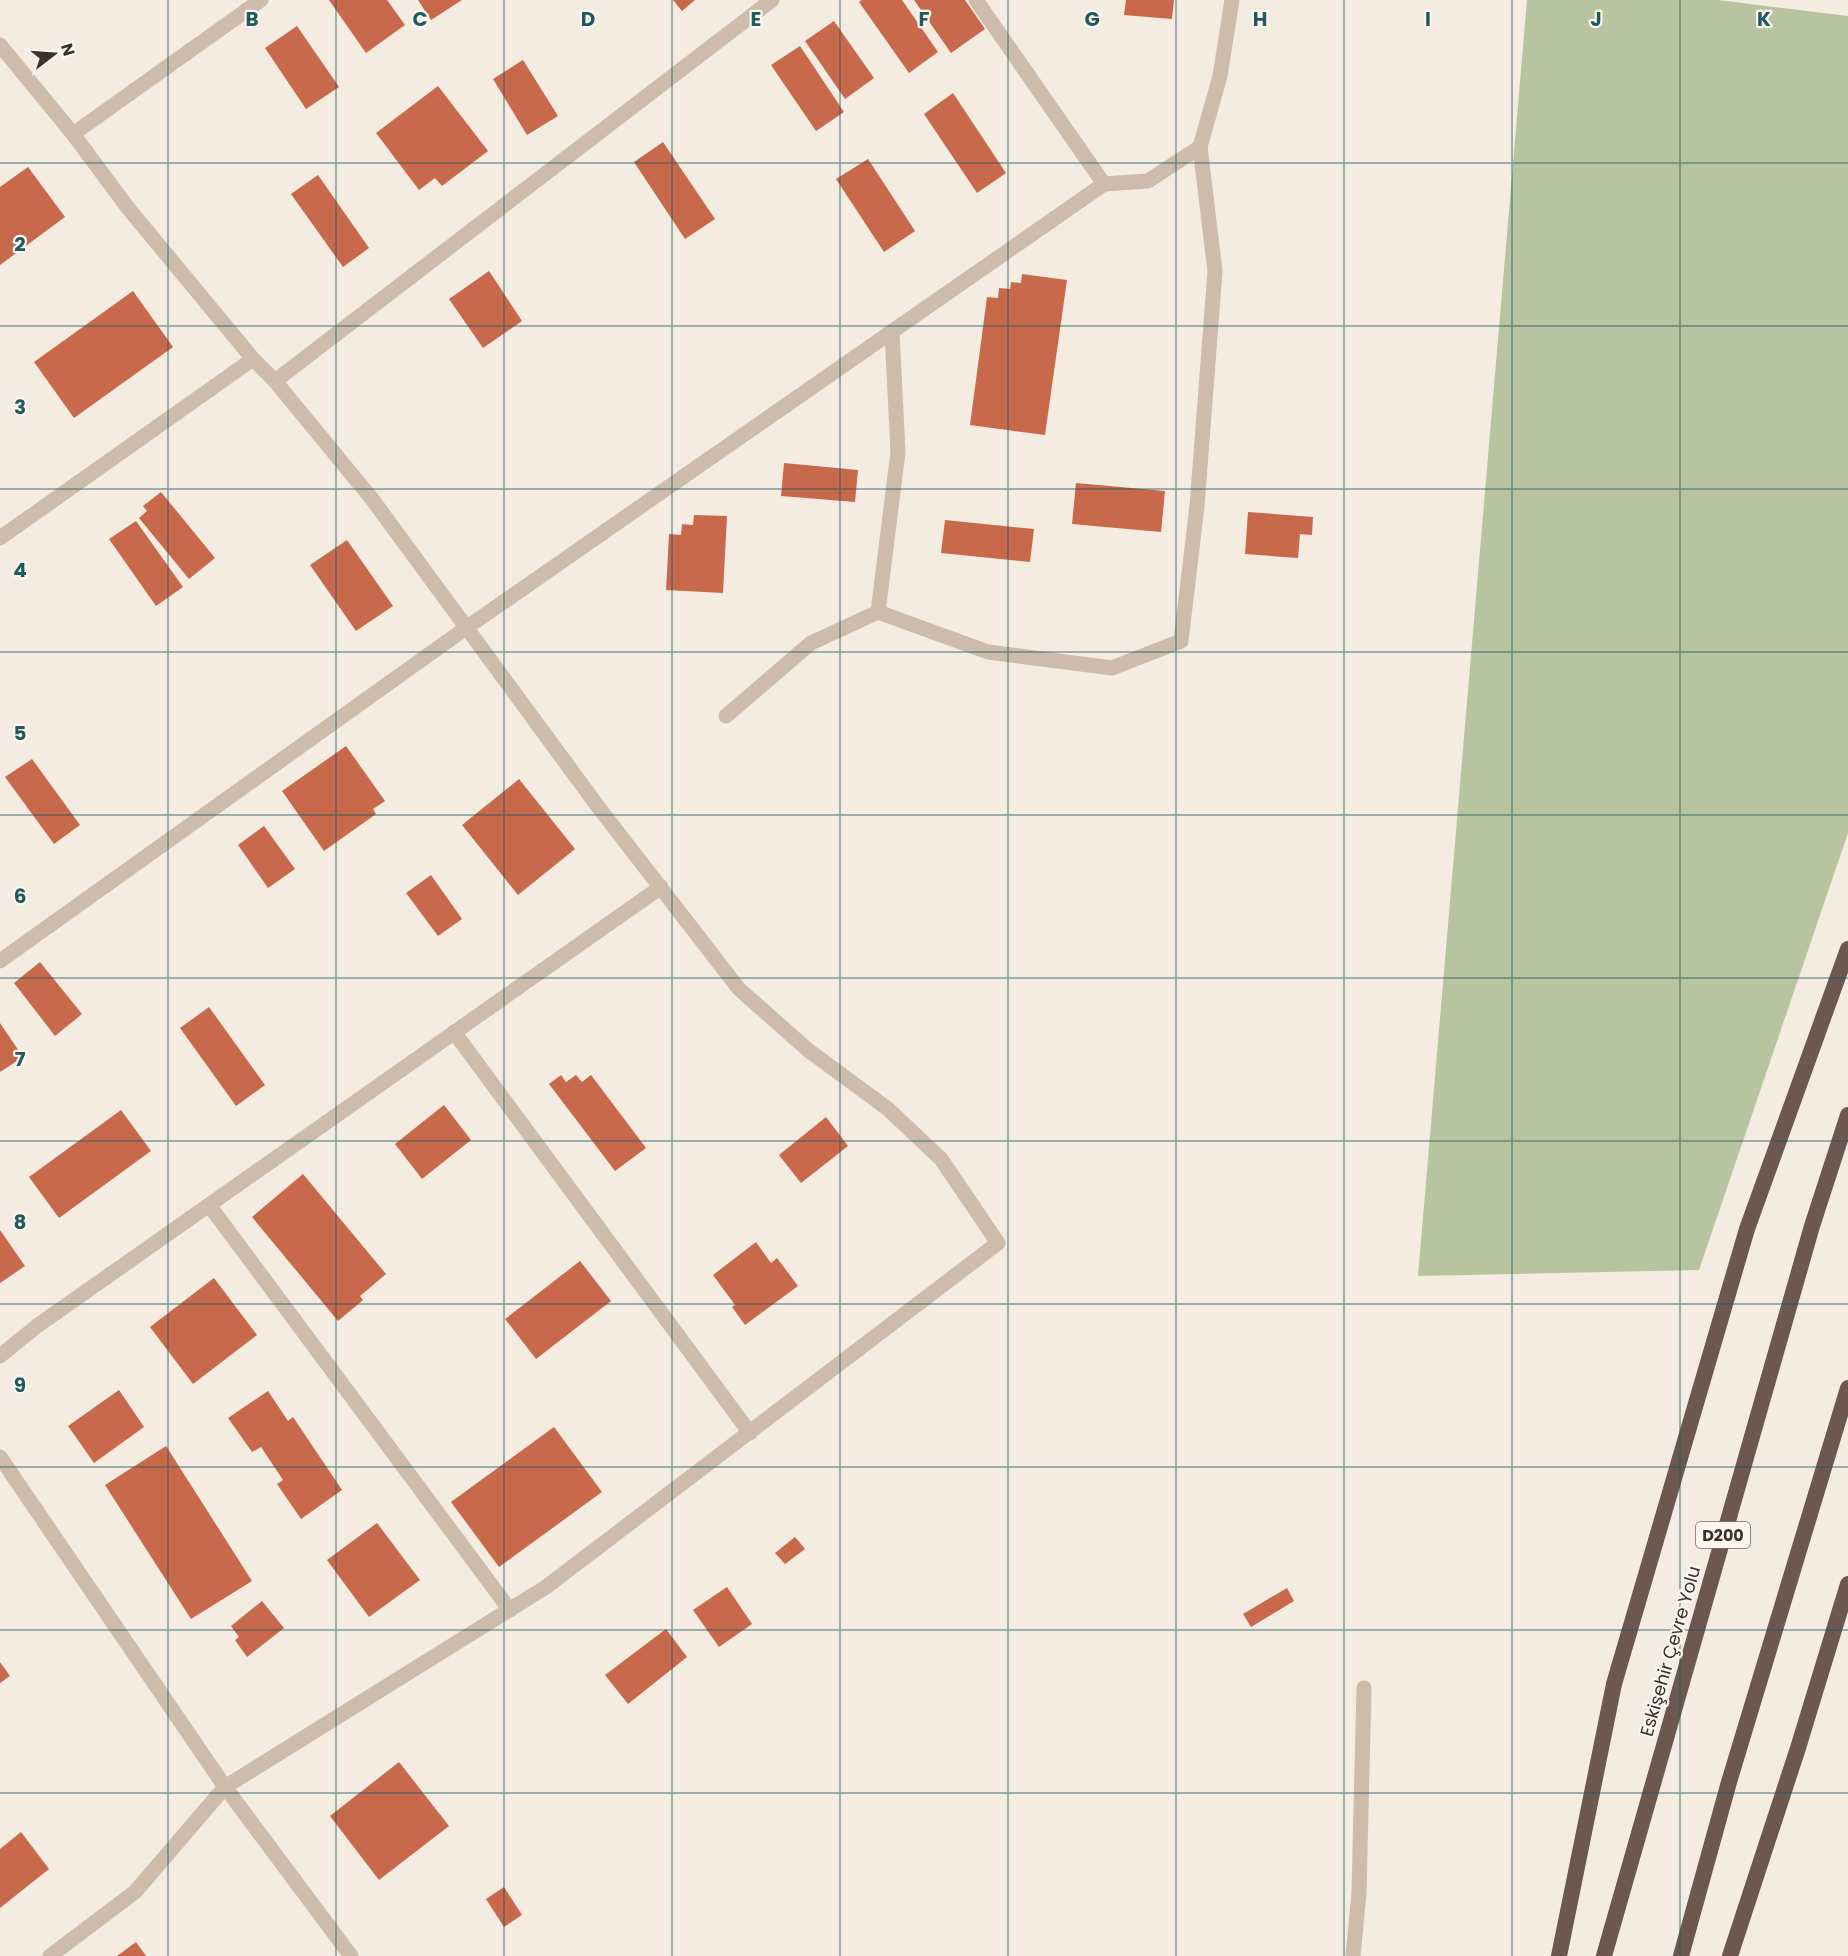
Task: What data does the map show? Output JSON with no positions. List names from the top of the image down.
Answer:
{
  "streets": {
    "highway": ["D200", "Eskişehir Çevre Yolu"]
  },
  "north": "right",
  "grid": {
    "columns": [
      "B",
      "C",
      "D",
      "E",
      "F",
      "G",
      "H",
      "I",
      "J",
      "K"
    ],
    "rows": [
      "2",
      "3",
      "4",
      "5",
      "6",
      "7",
      "8",
      "9"
    ]
  }
}
